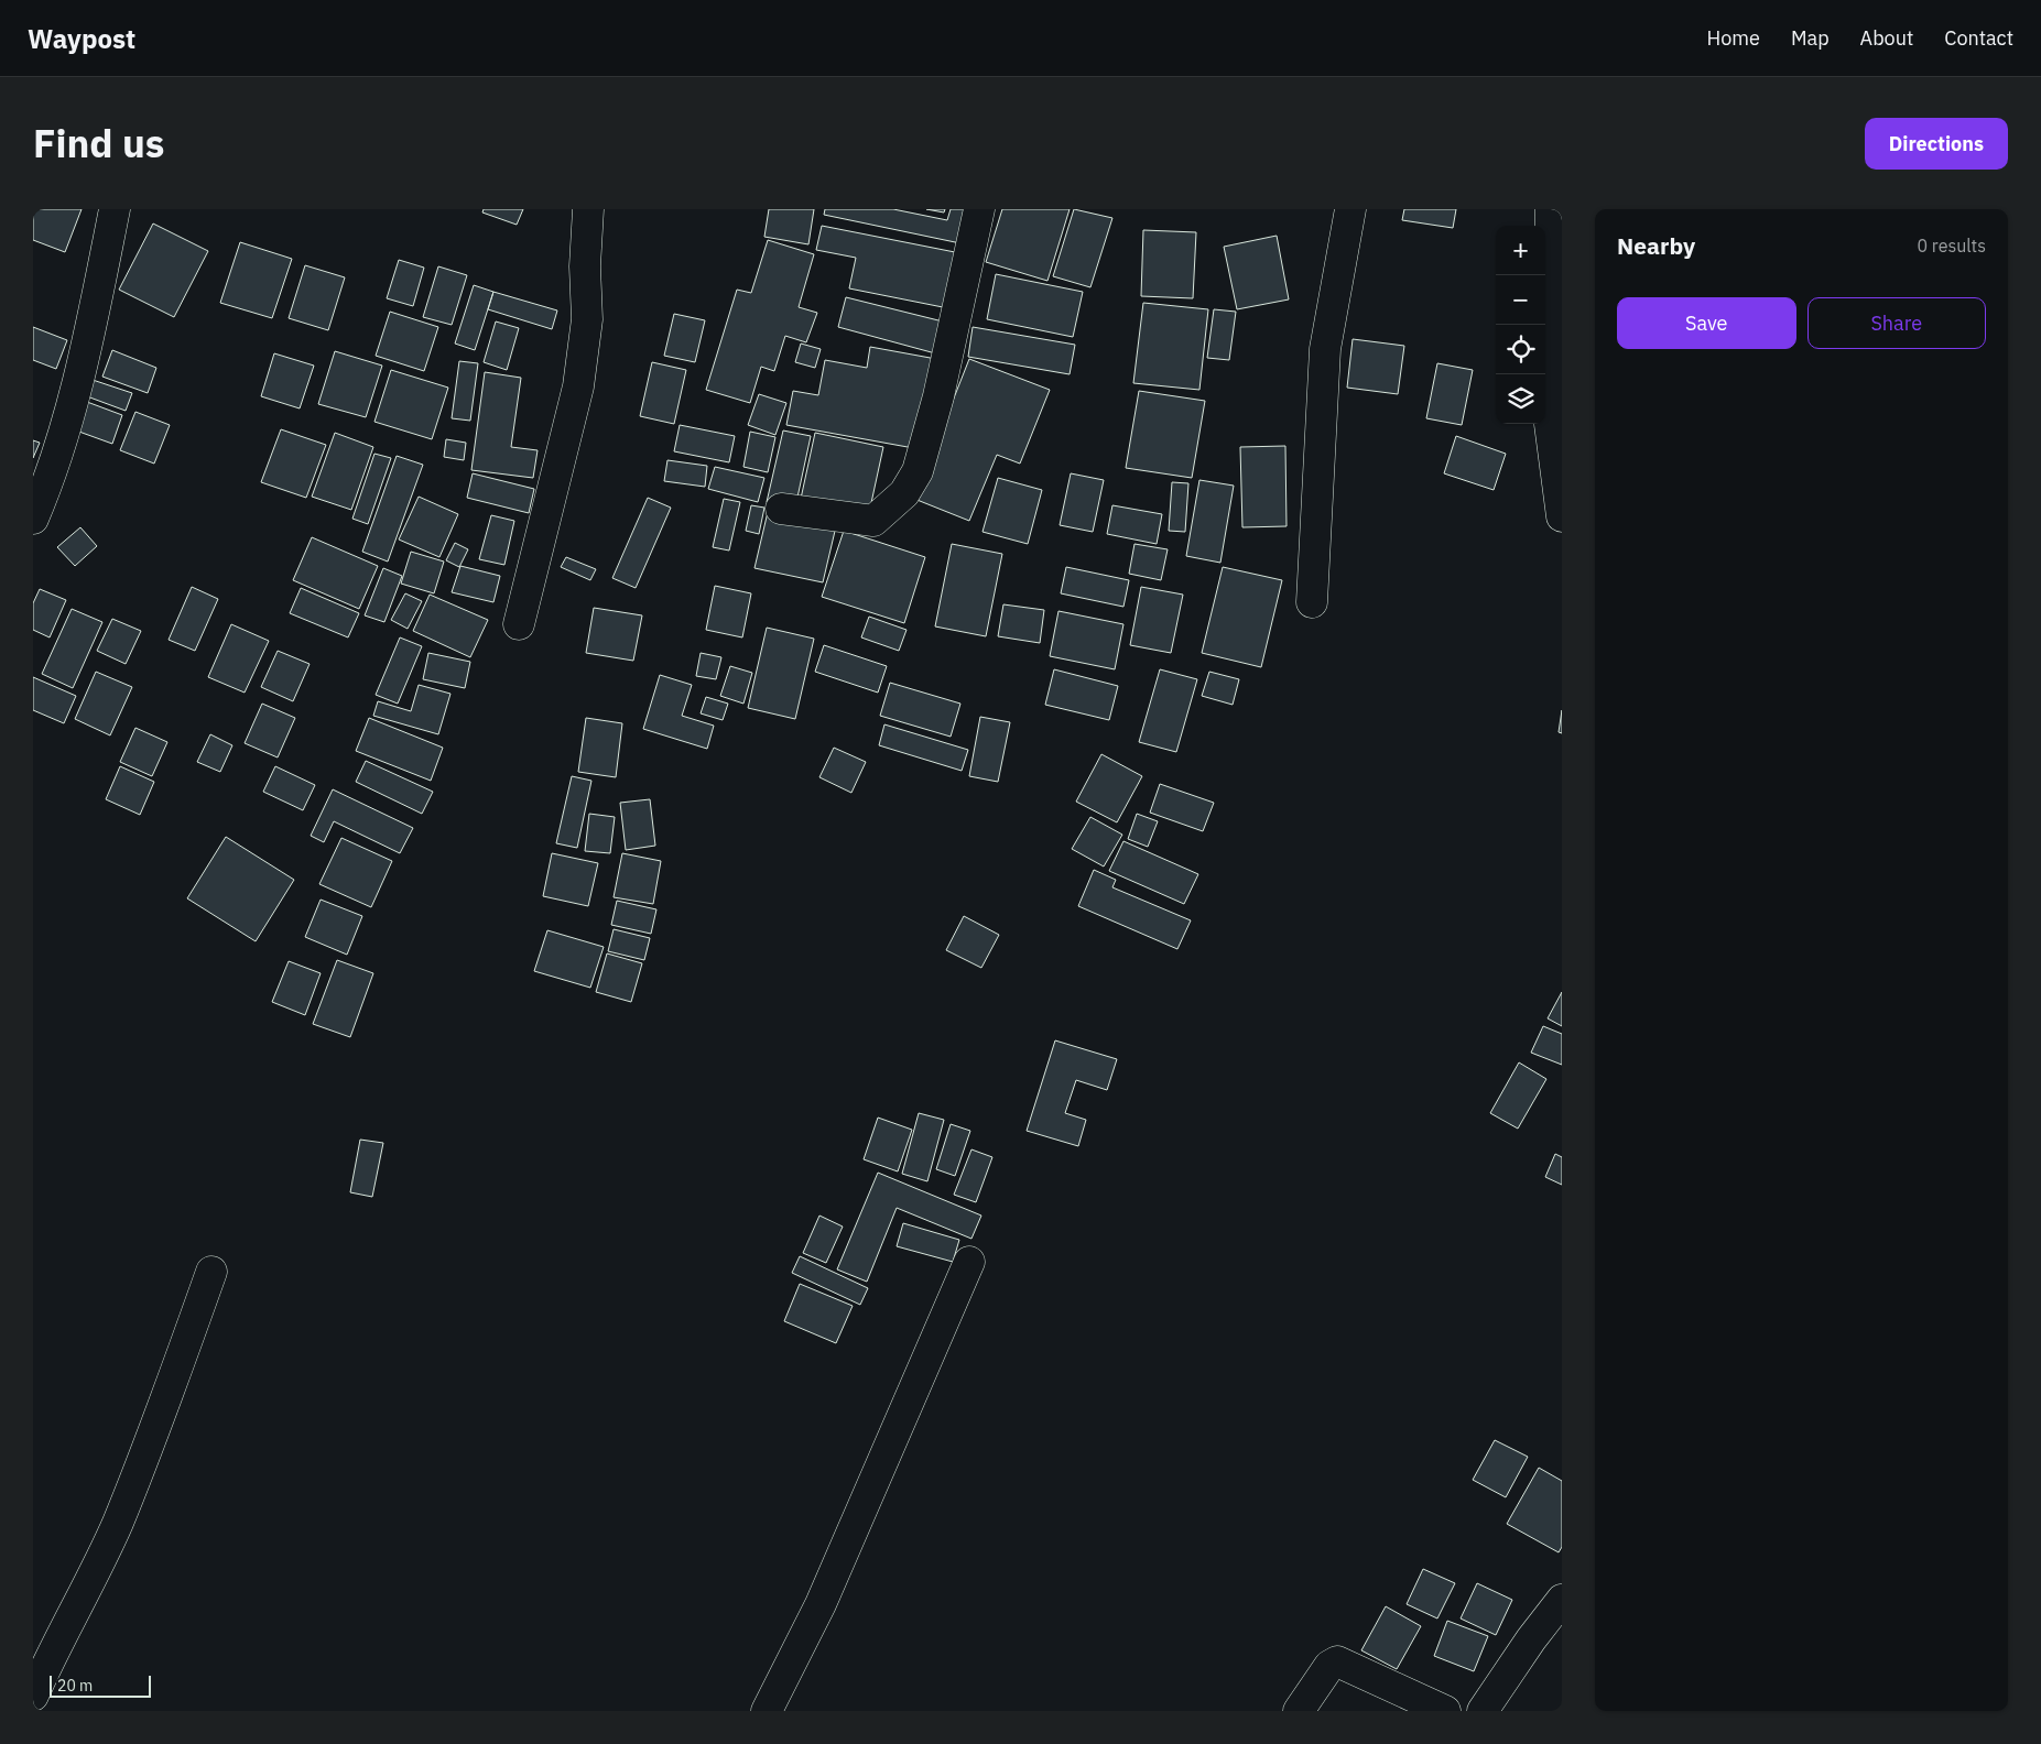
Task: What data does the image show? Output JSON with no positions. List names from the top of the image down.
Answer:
{
  "scale_bar": "20 m",
  "page": {
    "header": "Waypost",
    "nav": [
      "Home",
      "Map",
      "About",
      "Contact"
    ],
    "title": "Find us",
    "buttons": [
      "Directions",
      ["Save", "Share"]
    ],
    "heading": ["Nearby", "0 results"],
    "map_buttons": ["+", "−"],
    "scale": "20 m"
  }
}
